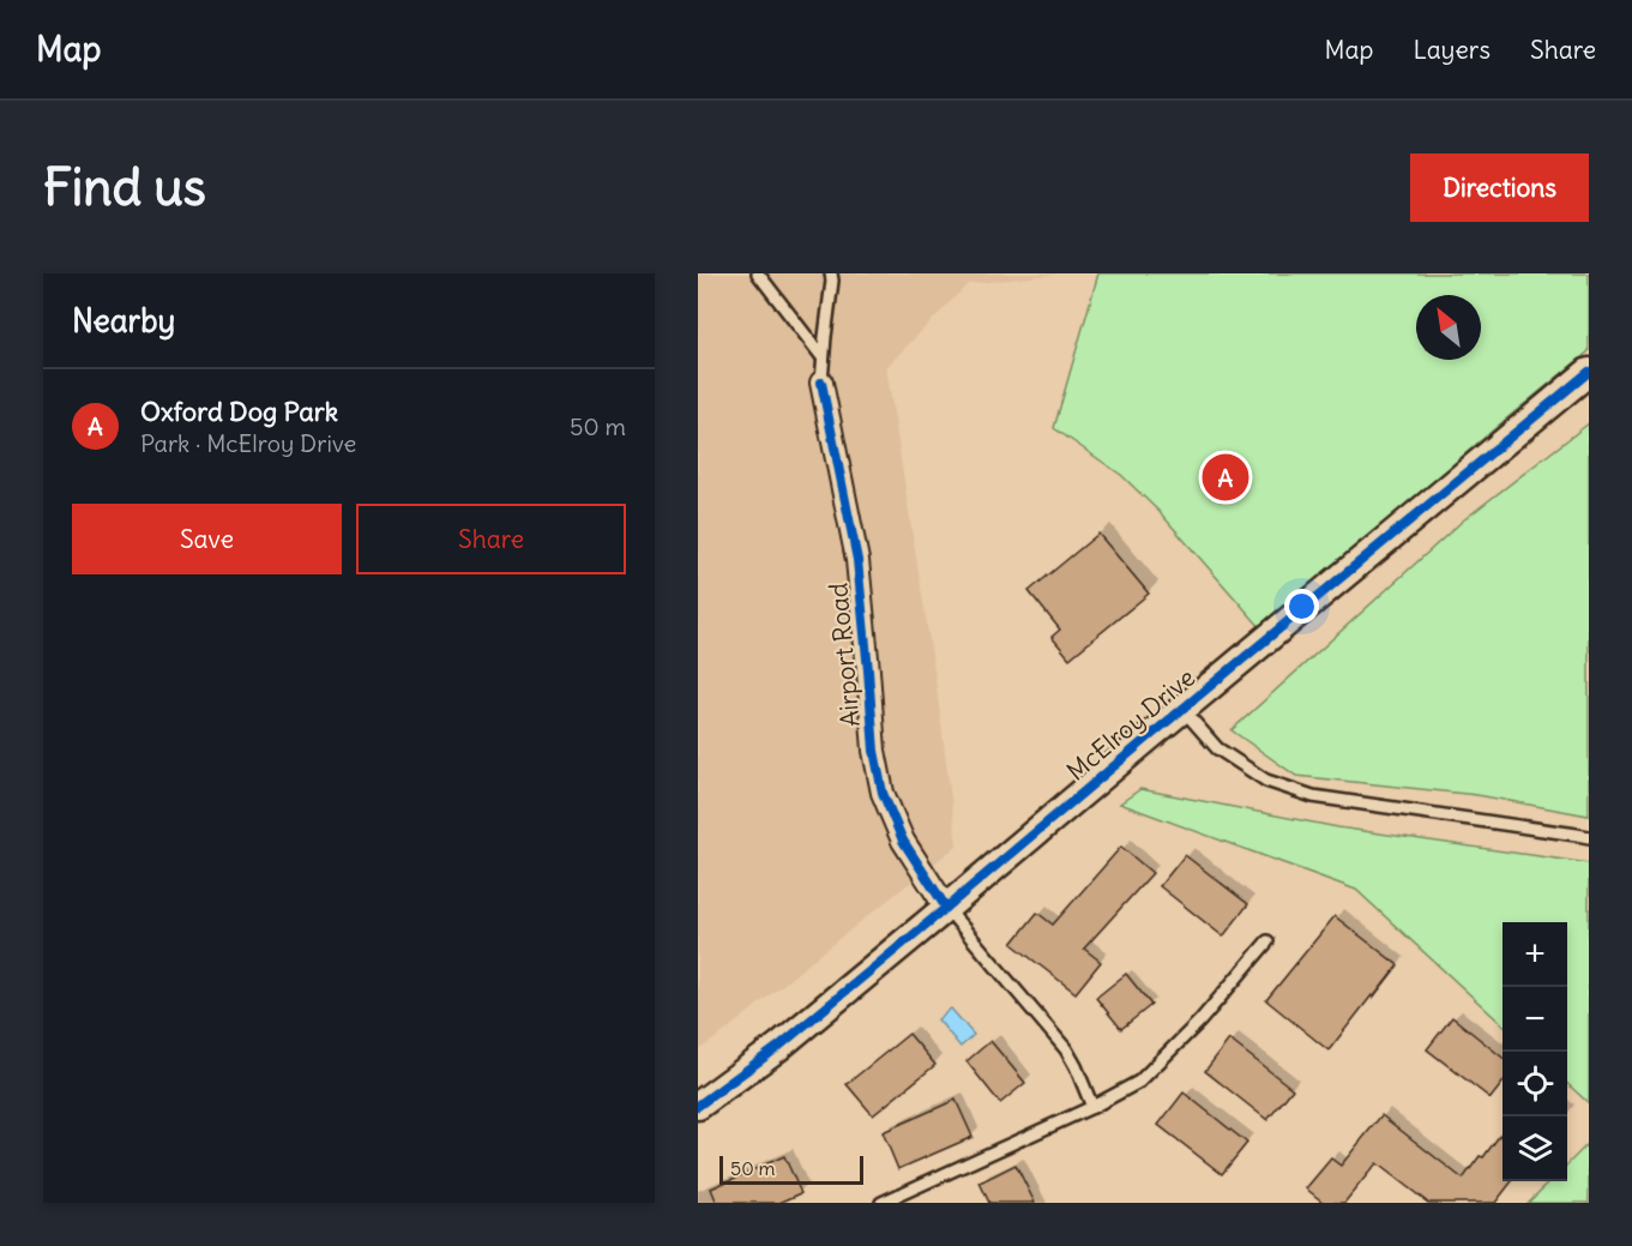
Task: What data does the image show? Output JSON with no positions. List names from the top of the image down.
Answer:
{
  "streets": {
    "street": ["Airport Road", "McElroy Drive"]
  },
  "crossings": [
    ["Airport Road", "McElroy Drive"]
  ],
  "scale_bar": "50 m",
  "north": "top left",
  "page": {
    "header": "Map",
    "nav": ["Map", "Layers", "Share"],
    "buttons": [
      "Directions",
      ["Save", "Share"]
    ],
    "title": "Find us",
    "heading": "Nearby",
    "list": [
      {
        "mark": "A",
        "name": "Oxford Dog Park",
        "note": "Park · McElroy Drive",
        "value": "50 m"
      }
    ],
    "pins": "A",
    "map_buttons": ["+", "−"],
    "scale": "50 m"
  }
}
